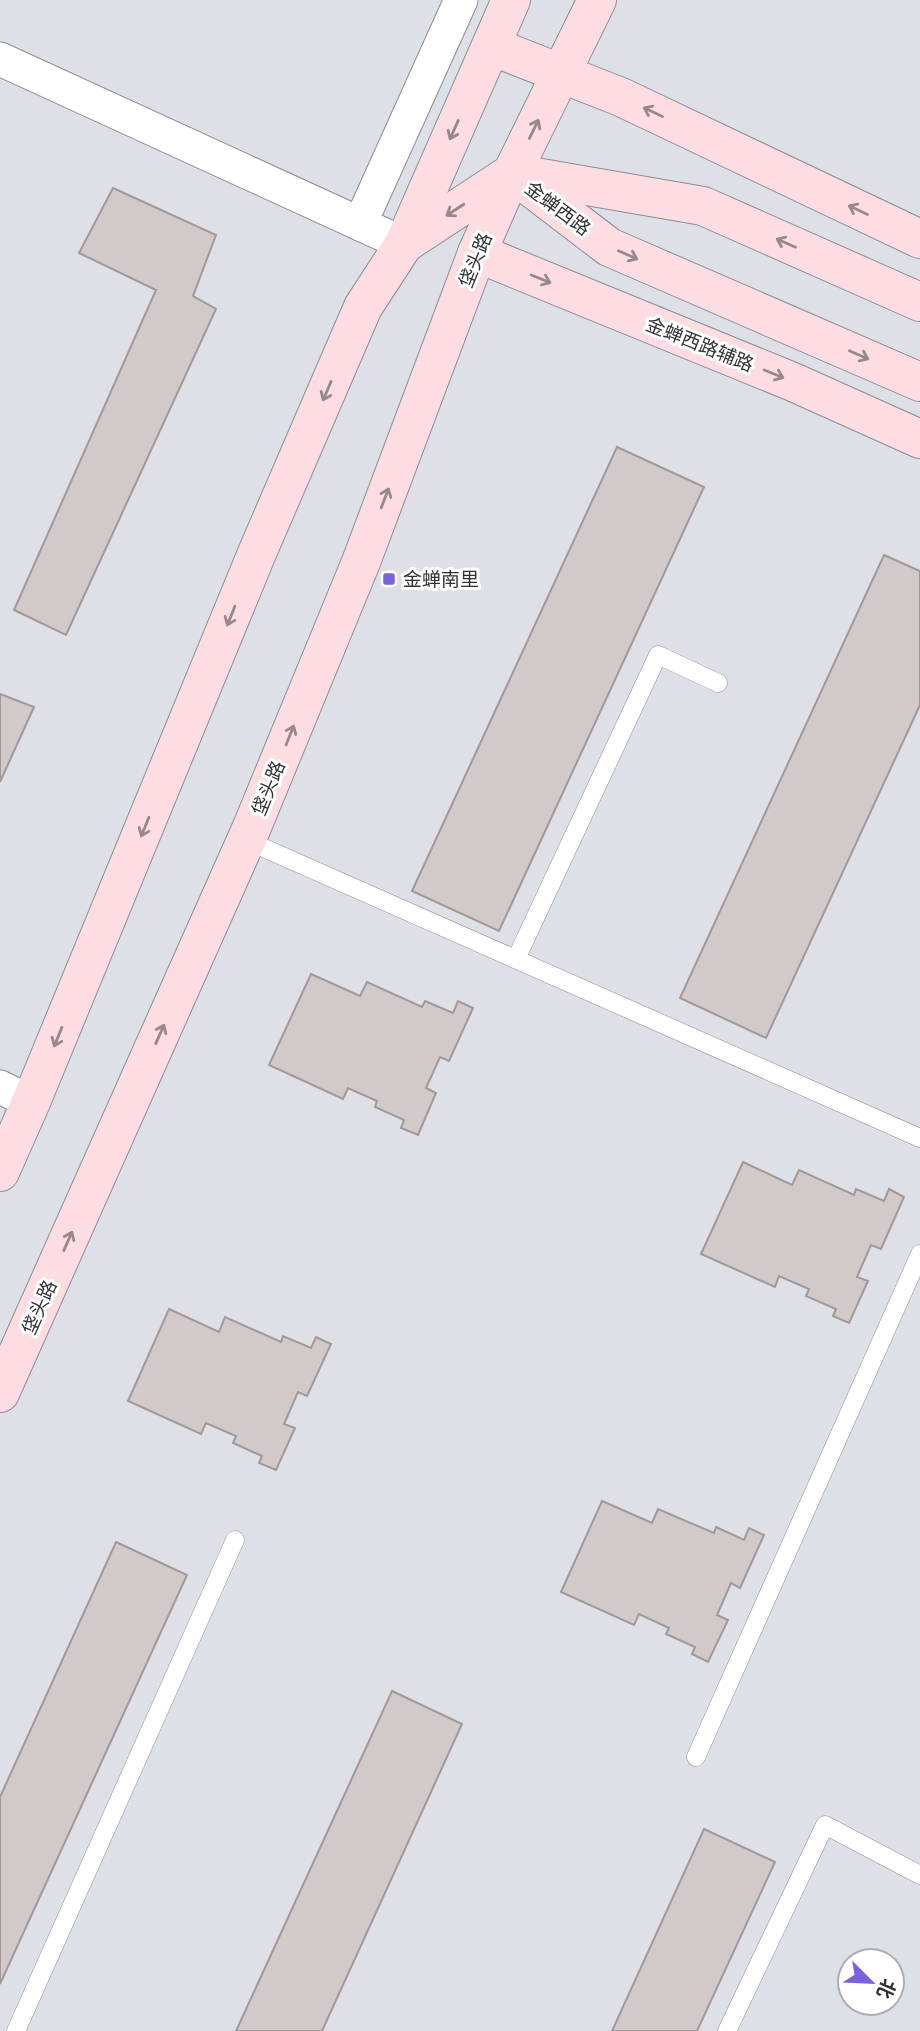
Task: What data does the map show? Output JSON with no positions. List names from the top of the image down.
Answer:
{
  "streets": {
    "main road": ["金蝉西路", "垡头路", "金蝉西路辅路"]
  },
  "crossings": [
    ["金蝉西路", "垡头路"],
    ["垡头路", "金蝉西路辅路"]
  ],
  "places": {
    "transit": ["金蝉南里"]
  },
  "north": "bottom right"
}
